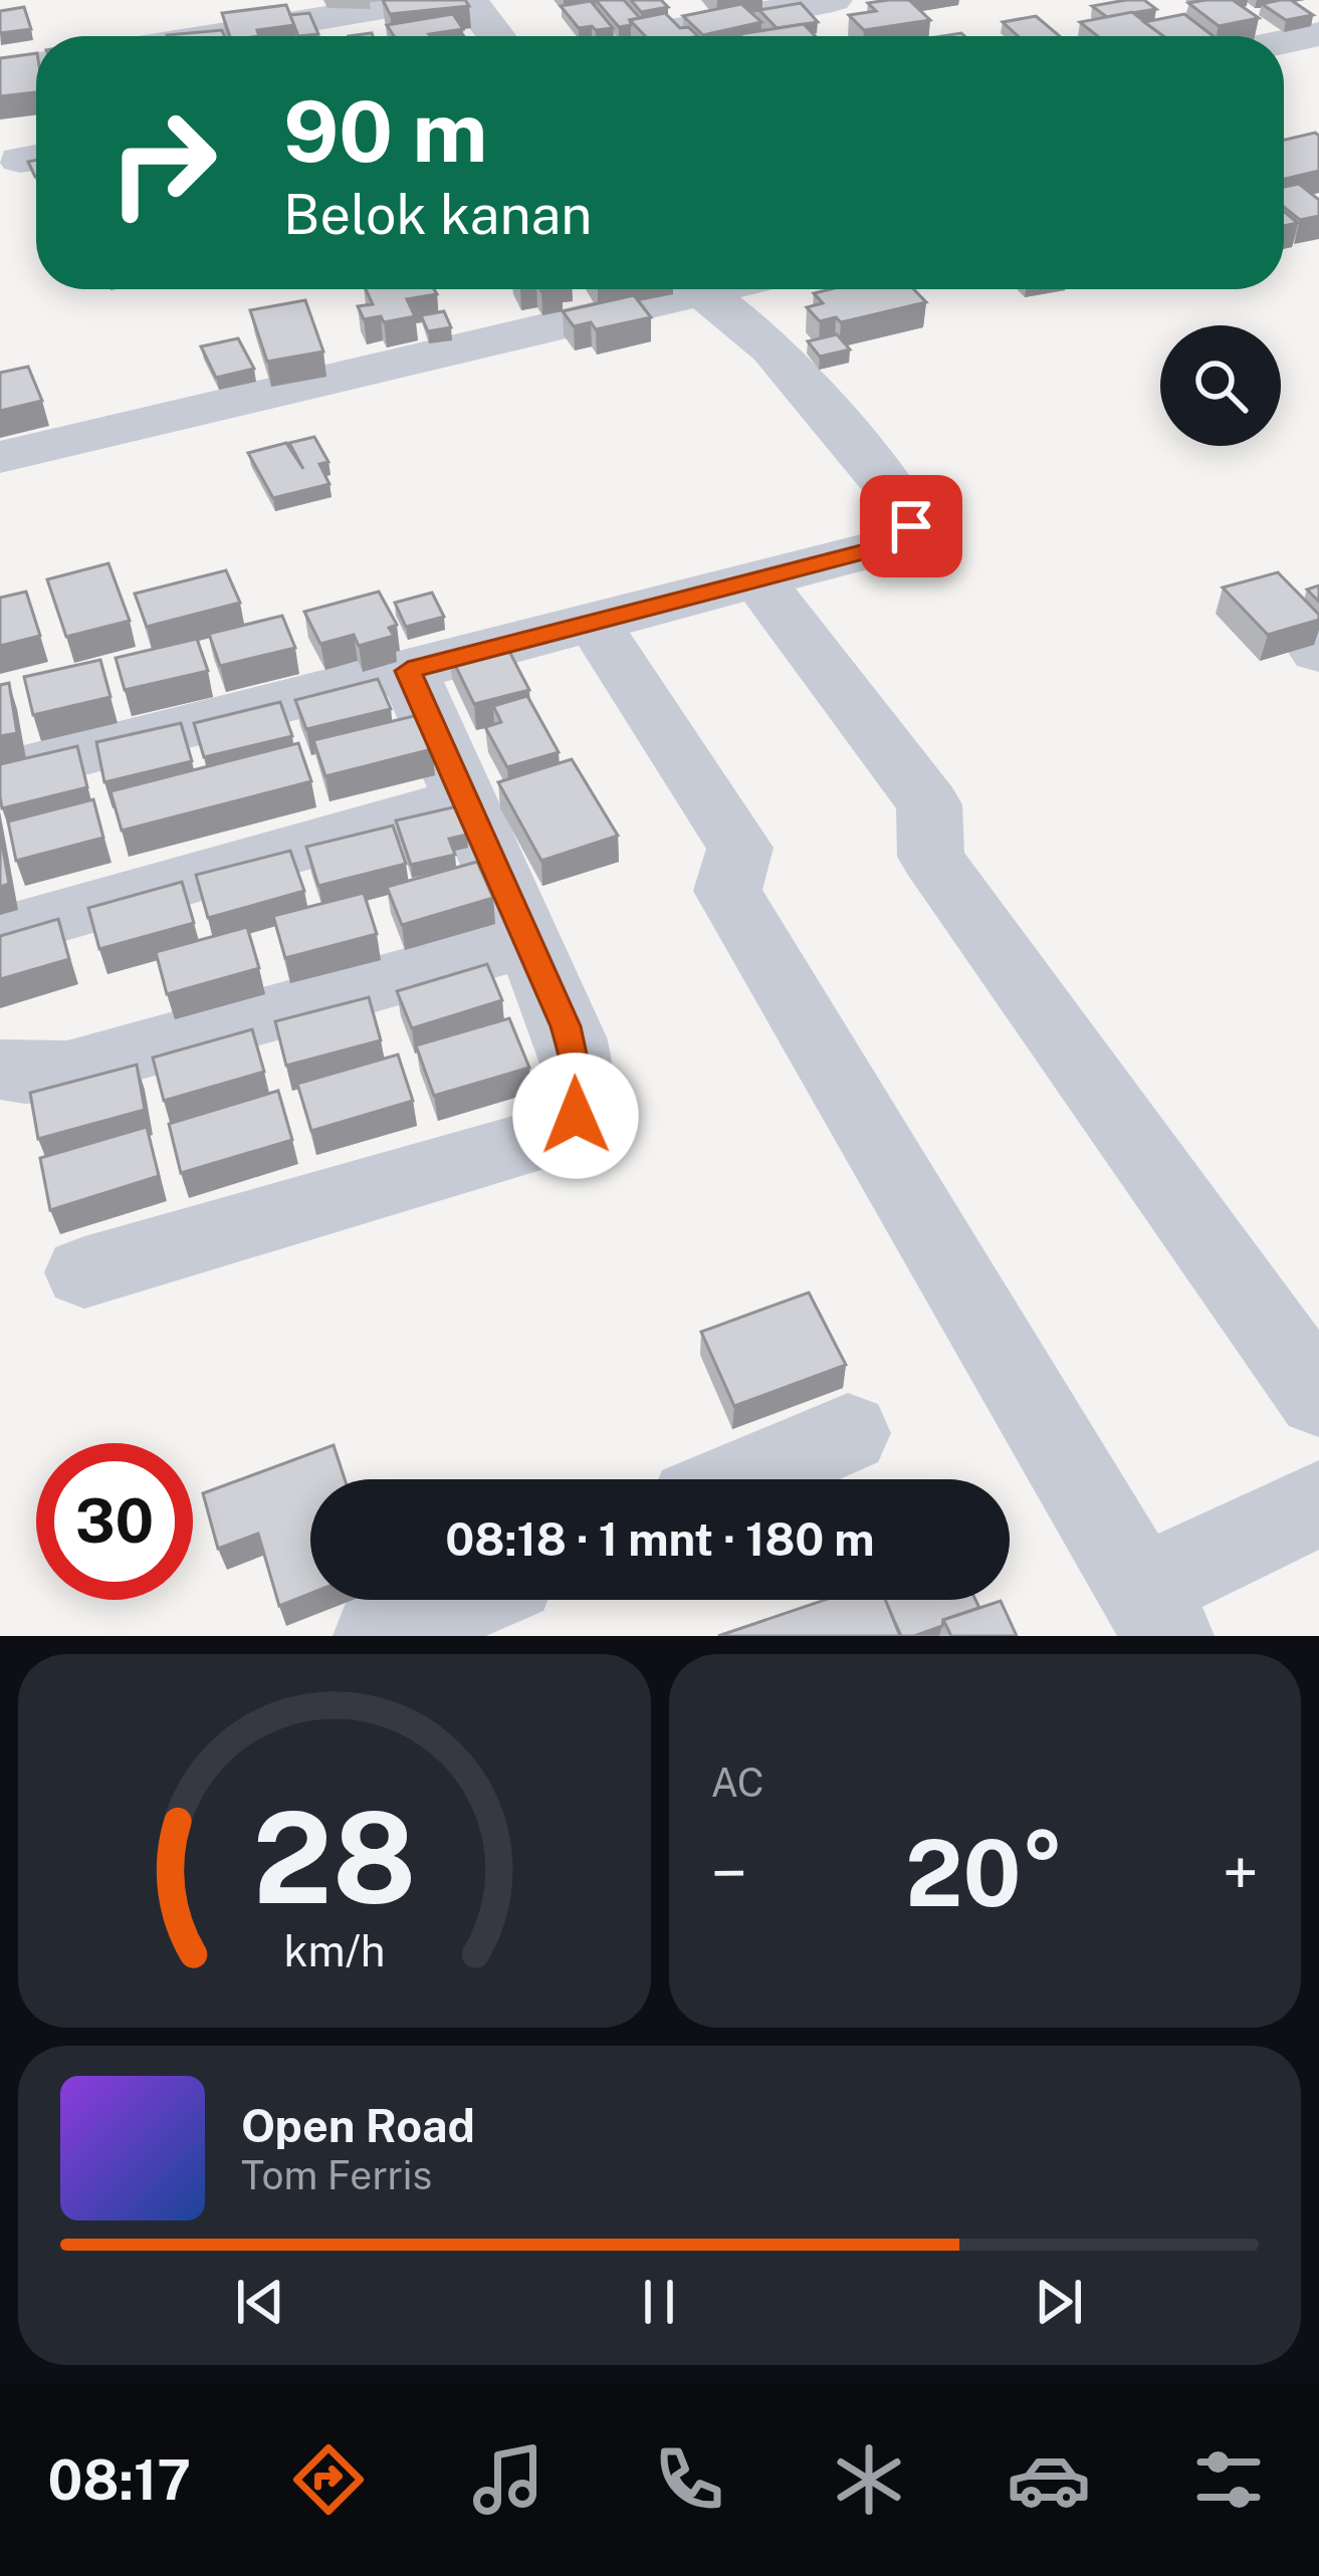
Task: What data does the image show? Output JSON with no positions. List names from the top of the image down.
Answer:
{
  "page": {
    "turn": ["90 m", "Belok kanan"],
    "limit": "30",
    "trip": "08:18 · 1 mnt · 180 m",
    "tile": "AC",
    "heat": ["−", "20°", "+"],
    "song": ["Open Road", "Tom Ferris"],
    "tabs": "08:17",
    "gauge": ["28", "km/h"]
  }
}
